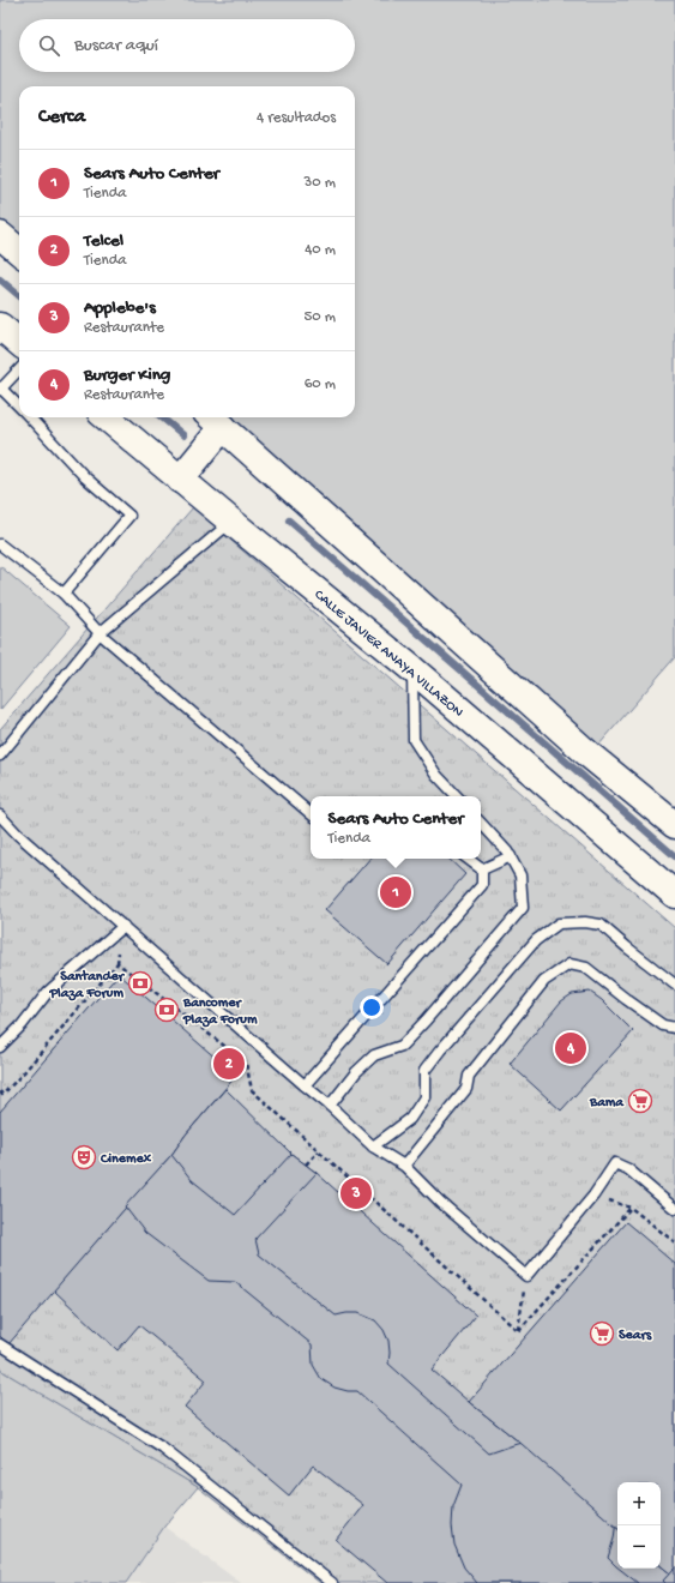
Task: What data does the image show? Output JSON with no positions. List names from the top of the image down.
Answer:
{
  "streets": {
    "street": ["CALLE JAVIER ANAYA VILLAZON"]
  },
  "places": {
    "bank": ["Santander Plaza Forum", "Bancomer Plaza Forum"],
    "supermarket": ["Bama", "Sears"],
    "theatre": ["Cinemex"]
  },
  "page": {
    "search": "Buscar aquí",
    "heading": ["Cerca", "4 resultados"],
    "list": [
      {
        "mark": "1",
        "name": "Sears Auto Center",
        "note": "Tienda",
        "value": "30 m"
      },
      {
        "mark": "2",
        "name": "Telcel",
        "note": "Tienda",
        "value": "40 m"
      },
      {
        "mark": "3",
        "name": "Applebe's",
        "note": "Restaurante",
        "value": "50 m"
      },
      {
        "mark": "4",
        "name": "Burger King",
        "note": "Restaurante",
        "value": "60 m"
      }
    ],
    "popup": ["Sears Auto Center", "Tienda"],
    "pins": [
      "1",
      "4",
      "2",
      "3"
    ],
    "map_buttons": ["+", "−"]
  }
}
